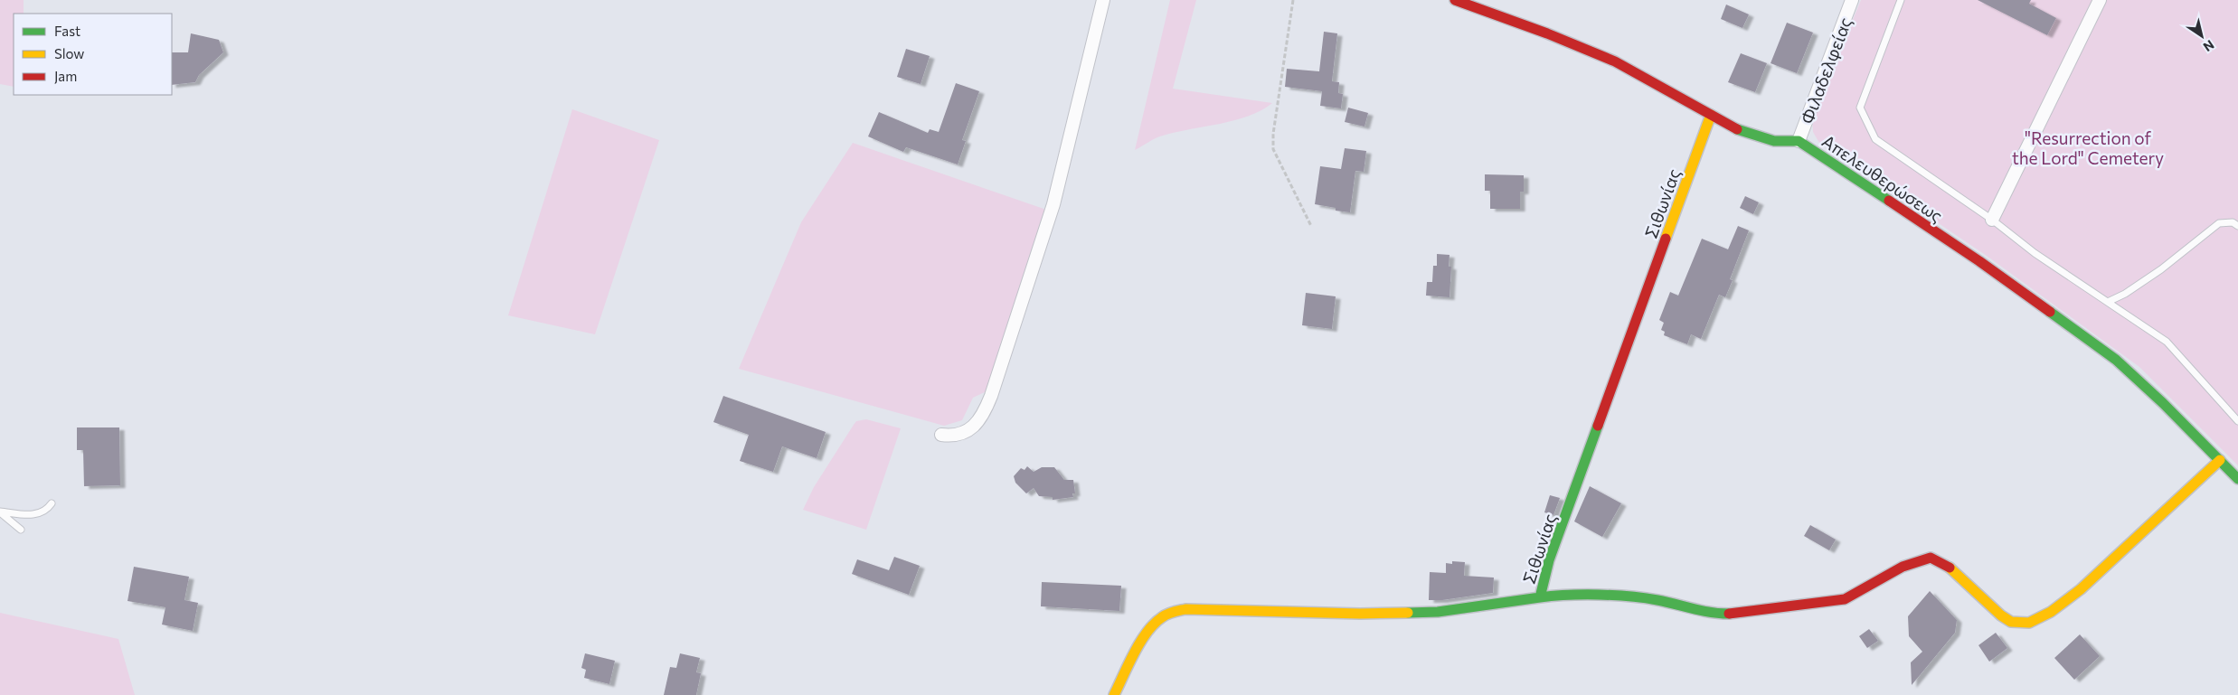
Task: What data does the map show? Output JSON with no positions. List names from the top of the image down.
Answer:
{
  "streets": {
    "street": ["Φιλαδελφείας", "Απελευθερώσεως", "Σιθωνίας"]
  },
  "crossings": [
    ["Φιλαδελφείας", "Απελευθερώσεως"],
    ["Απελευθερώσεως", "Σιθωνίας"]
  ],
  "parks": ["\"Resurrection of the Lord\" Cemetery"],
  "legend": ["Fast", "Slow", "Jam"],
  "north": "bottom right"
}
